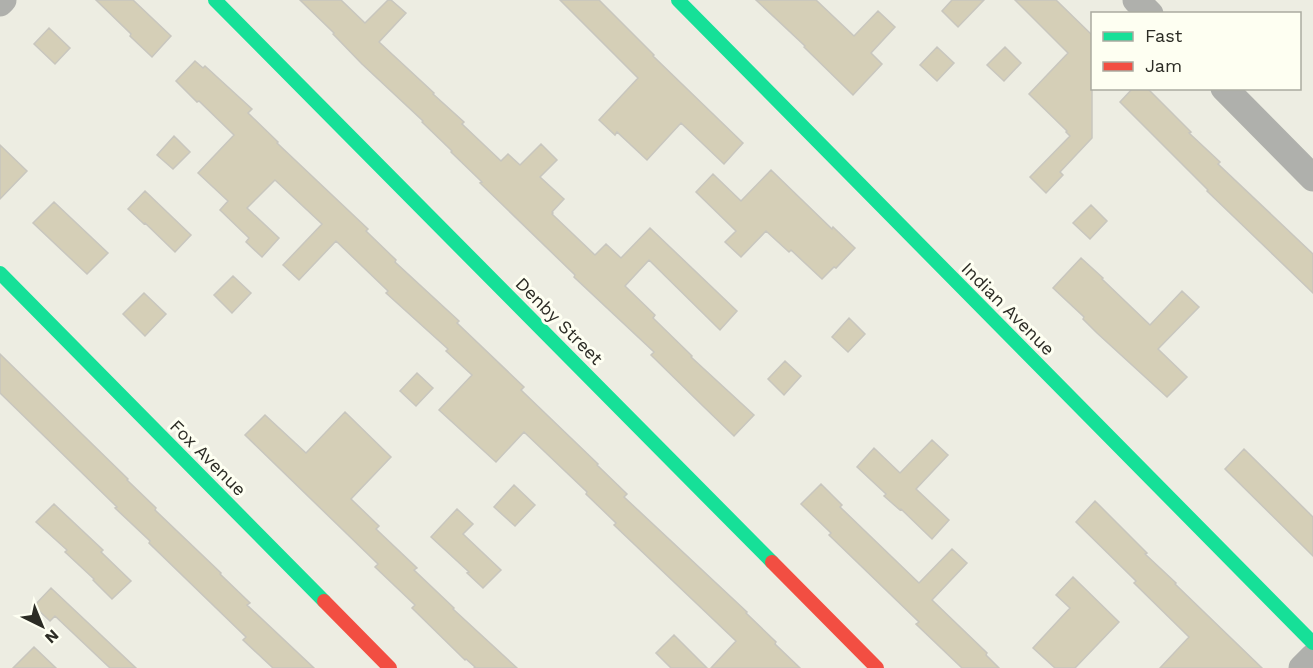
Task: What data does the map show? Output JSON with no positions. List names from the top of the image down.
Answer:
{
  "streets": {
    "street": ["Indian Avenue", "Denby Street", "Fox Avenue"]
  },
  "legend": ["Fast", "Jam"],
  "north": "bottom right"
}
